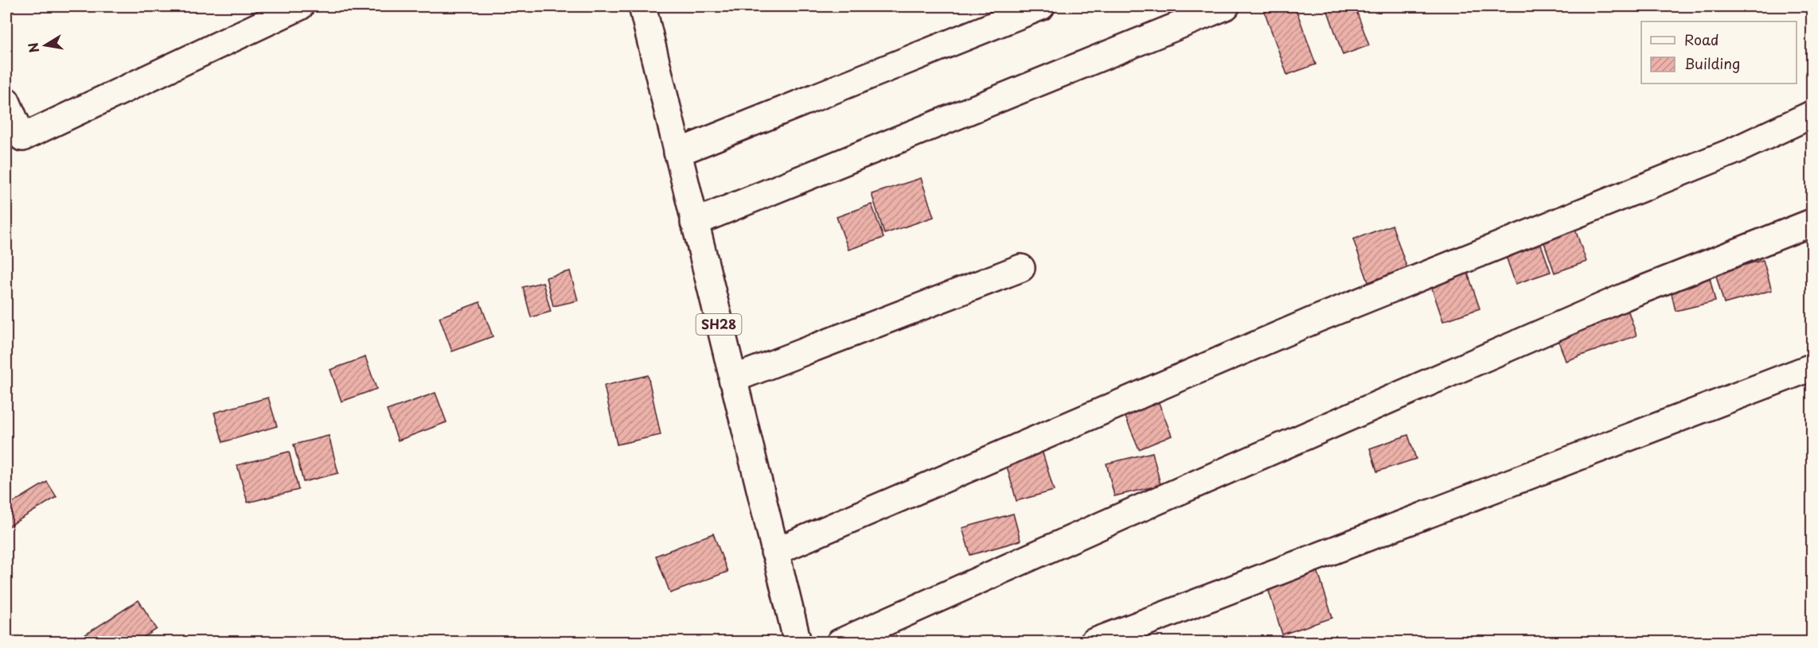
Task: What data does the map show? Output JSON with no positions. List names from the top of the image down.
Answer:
{
  "streets": {
    "street": ["SH28"]
  },
  "legend": ["Road", "Building"],
  "north": "left"
}
